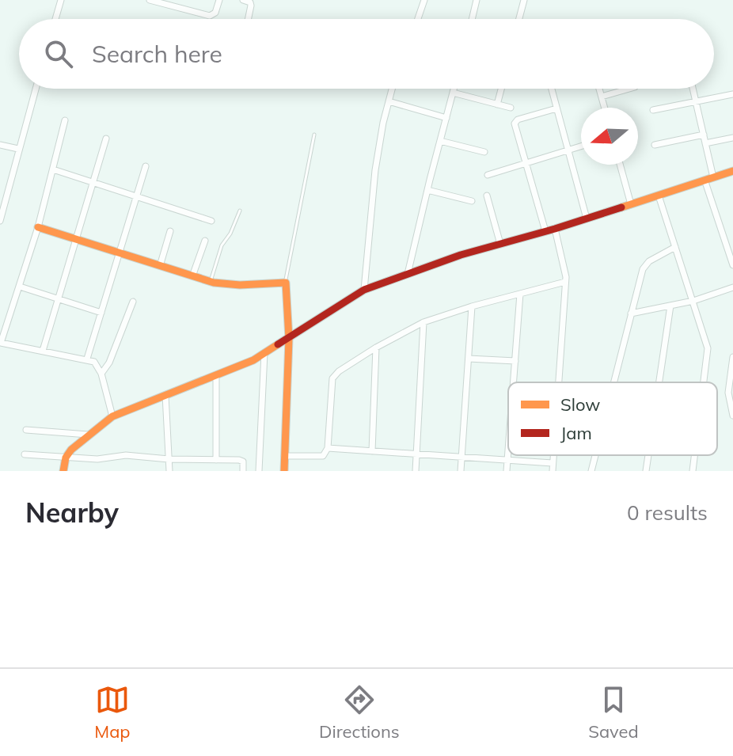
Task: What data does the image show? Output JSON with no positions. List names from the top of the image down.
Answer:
{
  "legend": ["Slow", "Jam"],
  "north": "left",
  "page": {
    "search": "Search here",
    "heading": ["Nearby", "0 results"],
    "nav": ["Map", "Directions", "Saved"]
  }
}
